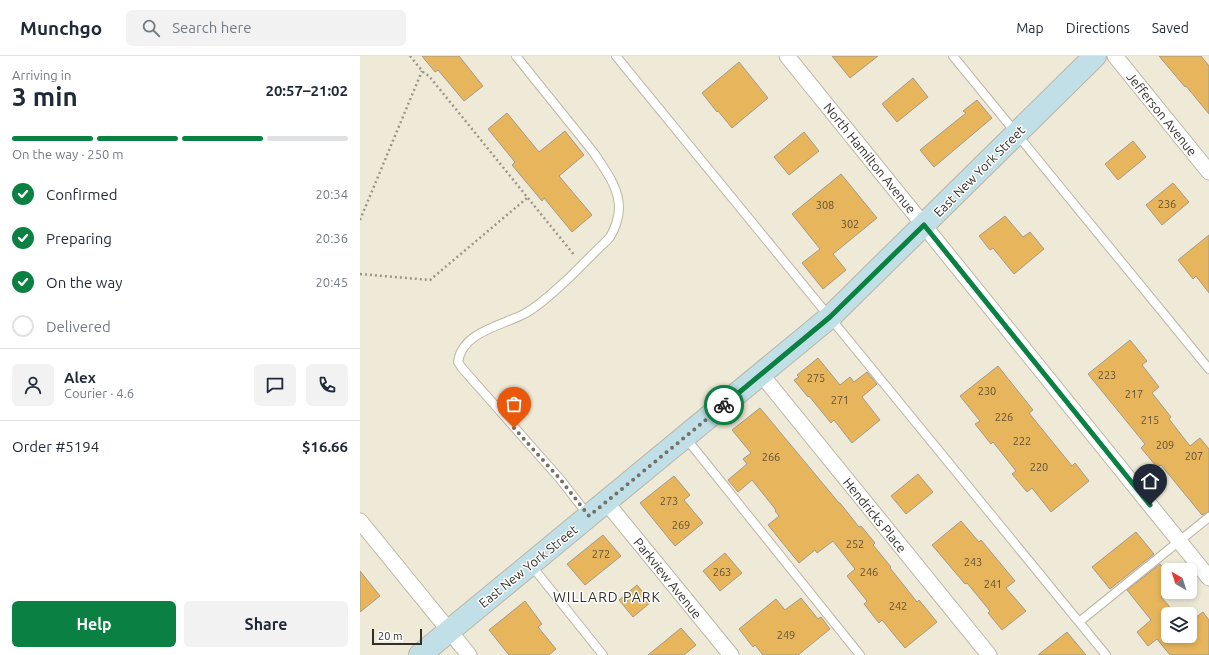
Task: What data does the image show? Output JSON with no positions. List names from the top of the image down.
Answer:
{
  "streets": {
    "main road": ["East New York Street"],
    "street": [
      "Jefferson Avenue",
      "North Hamilton Avenue",
      "Hendricks Place",
      "Parkview Avenue"
    ]
  },
  "crossings": [
    ["North Hamilton Avenue", "East New York Street"],
    ["East New York Street", "Hendricks Place"],
    ["East New York Street", "Parkview Avenue"]
  ],
  "districts": ["WILLARD PARK"],
  "house_numbers": [
    "236",
    "308",
    "302",
    "223",
    "275",
    "230",
    "217",
    "271",
    "226",
    "215",
    "222",
    "209",
    "207",
    "266",
    "220",
    "273",
    "269",
    "252",
    "272",
    "243",
    "263",
    "246",
    "241",
    "242",
    "249"
  ],
  "scale_bar": "20 m",
  "north": "top left",
  "page": {
    "header": "Munchgo",
    "search": "Search here",
    "nav": ["Map", "Directions", "Saved"],
    "heading": ["3 min", "Arriving in", "20:57–21:02"],
    "panel": [
      "Alex",
      "Courier · 4.6",
      "Order #5194",
      "$16.66"
    ],
    "bar": "On the way · 250 m",
    "list": [
      ["Confirmed", "20:34"],
      ["Preparing", "20:36"],
      ["On the way", "20:45"],
      "Delivered"
    ],
    "buttons": ["Help", "Share"],
    "scale": "20 m"
  }
}
